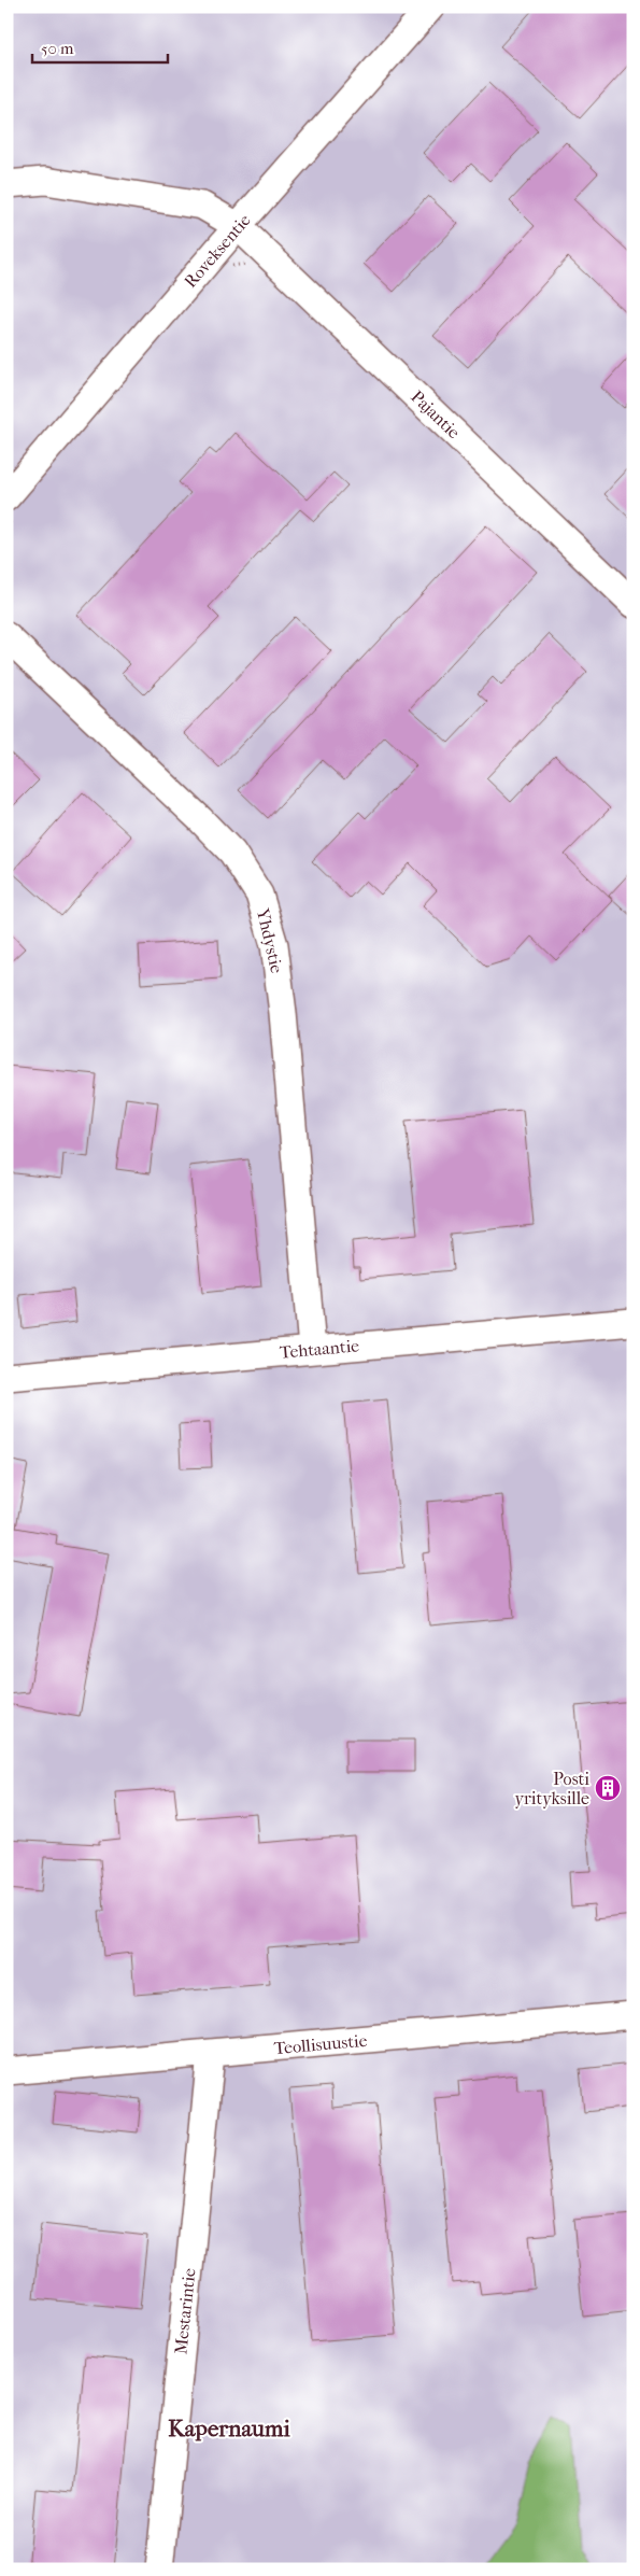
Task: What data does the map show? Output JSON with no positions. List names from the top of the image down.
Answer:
{
  "streets": {
    "street": [
      "Roveksentie",
      "Pajantie",
      "Yhdystie",
      "Tehtaantie",
      "Teollisuustie",
      "Mestarintie"
    ]
  },
  "crossings": [
    ["Roveksentie", "Pajantie"],
    ["Yhdystie", "Tehtaantie"],
    ["Teollisuustie", "Mestarintie"]
  ],
  "districts": ["Kapernaumi"],
  "places": {
    "building": ["Posti yrityksille"]
  },
  "scale_bar": "50 m"
}
